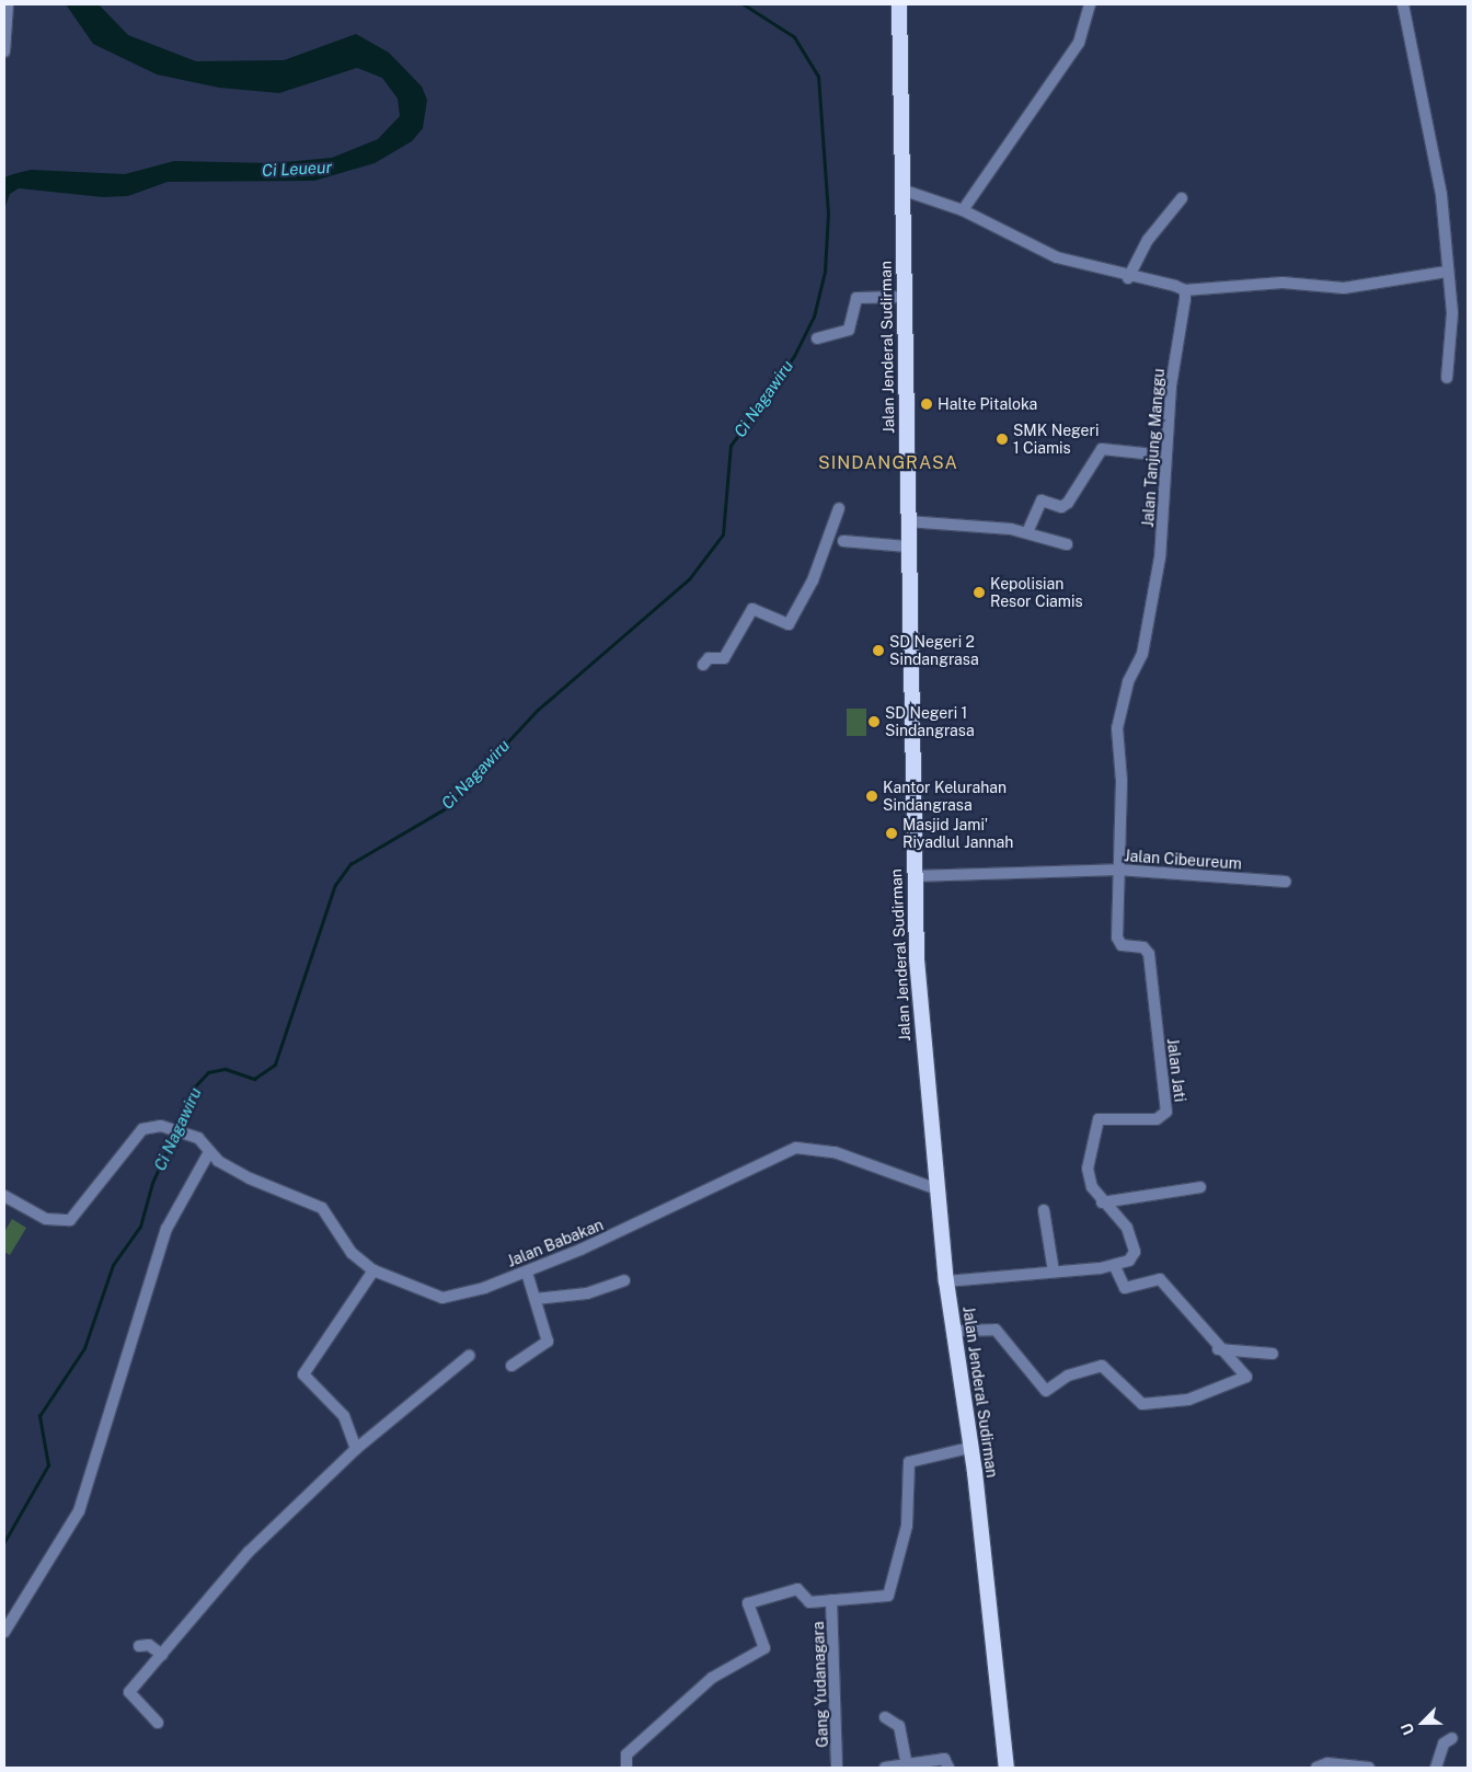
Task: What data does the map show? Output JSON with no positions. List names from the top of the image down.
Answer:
{
  "streets": {
    "highway": ["Jalan Jenderal Sudirman"],
    "street": [
      "Jalan Tanjung Manggu",
      "Jalan Cibeureum",
      "Jalan Jati",
      "Jalan Babakan",
      "Gang Yudanagara"
    ]
  },
  "crossings": [
    ["Jalan Jenderal Sudirman", "Jalan Cibeureum"],
    ["Jalan Jenderal Sudirman", "Jalan Babakan"],
    ["Jalan Tanjung Manggu", "Jalan Cibeureum"],
    ["Jalan Tanjung Manggu", "Jalan Jati"],
    ["Jalan Cibeureum", "Jalan Jati"]
  ],
  "districts": ["SINDANGRASA"],
  "water": ["Ci Leueur", "Ci Nagawiru"],
  "places": [
    "Halte Pitaloka",
    "SMK Negeri 1 Ciamis",
    "Kepolisian Resor Ciamis",
    "SD Negeri 2 Sindangrasa",
    "SD Negeri 1 Sindangrasa",
    "Kantor Kelurahan Sindangrasa",
    "Masjid Jami' Riyadlul Jannah"
  ],
  "north": "bottom left"
}
